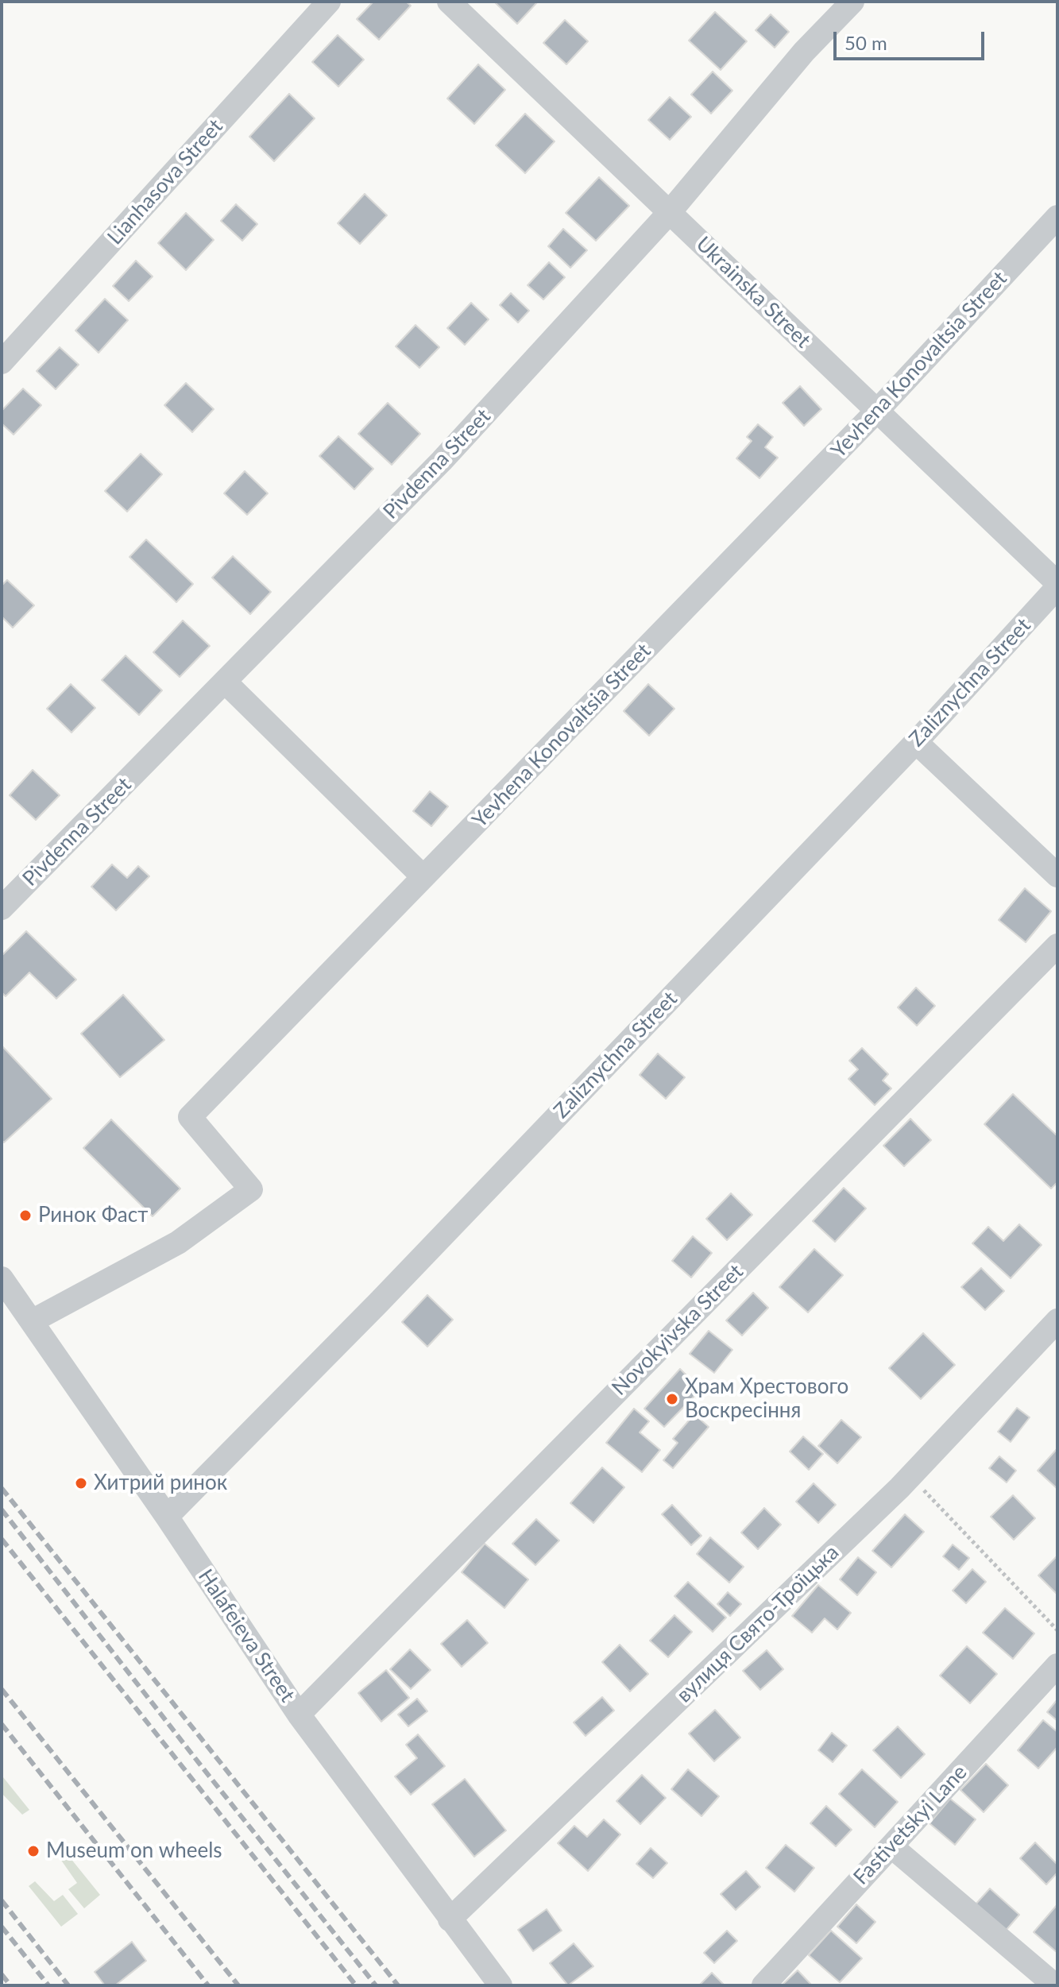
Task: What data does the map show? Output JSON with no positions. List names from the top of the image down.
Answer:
{
  "streets": {
    "street": [
      "Lianhasova Street",
      "Ukrainska Street",
      "Yevhena Konovaltsia Street",
      "Pivdenna Street",
      "Zaliznychna Street",
      "Novokyivska Street",
      "вулиця Свято-Троїцька",
      "Halafeieva Street",
      "Fastivetskyi Lane"
    ]
  },
  "crossings": [
    ["Ukrainska Street", "Yevhena Konovaltsia Street"],
    ["Ukrainska Street", "Pivdenna Street"],
    ["Ukrainska Street", "Zaliznychna Street"],
    ["Yevhena Konovaltsia Street", "Halafeieva Street"],
    ["Zaliznychna Street", "Halafeieva Street"],
    ["Novokyivska Street", "Halafeieva Street"],
    ["вулиця Свято-Троїцька", "Halafeieva Street"]
  ],
  "places": [
    "Ринок Фаст",
    "Храм Хрестового Воскресіння",
    "Хитрий ринок",
    "Museum on wheels"
  ],
  "scale_bar": "50 m"
}
